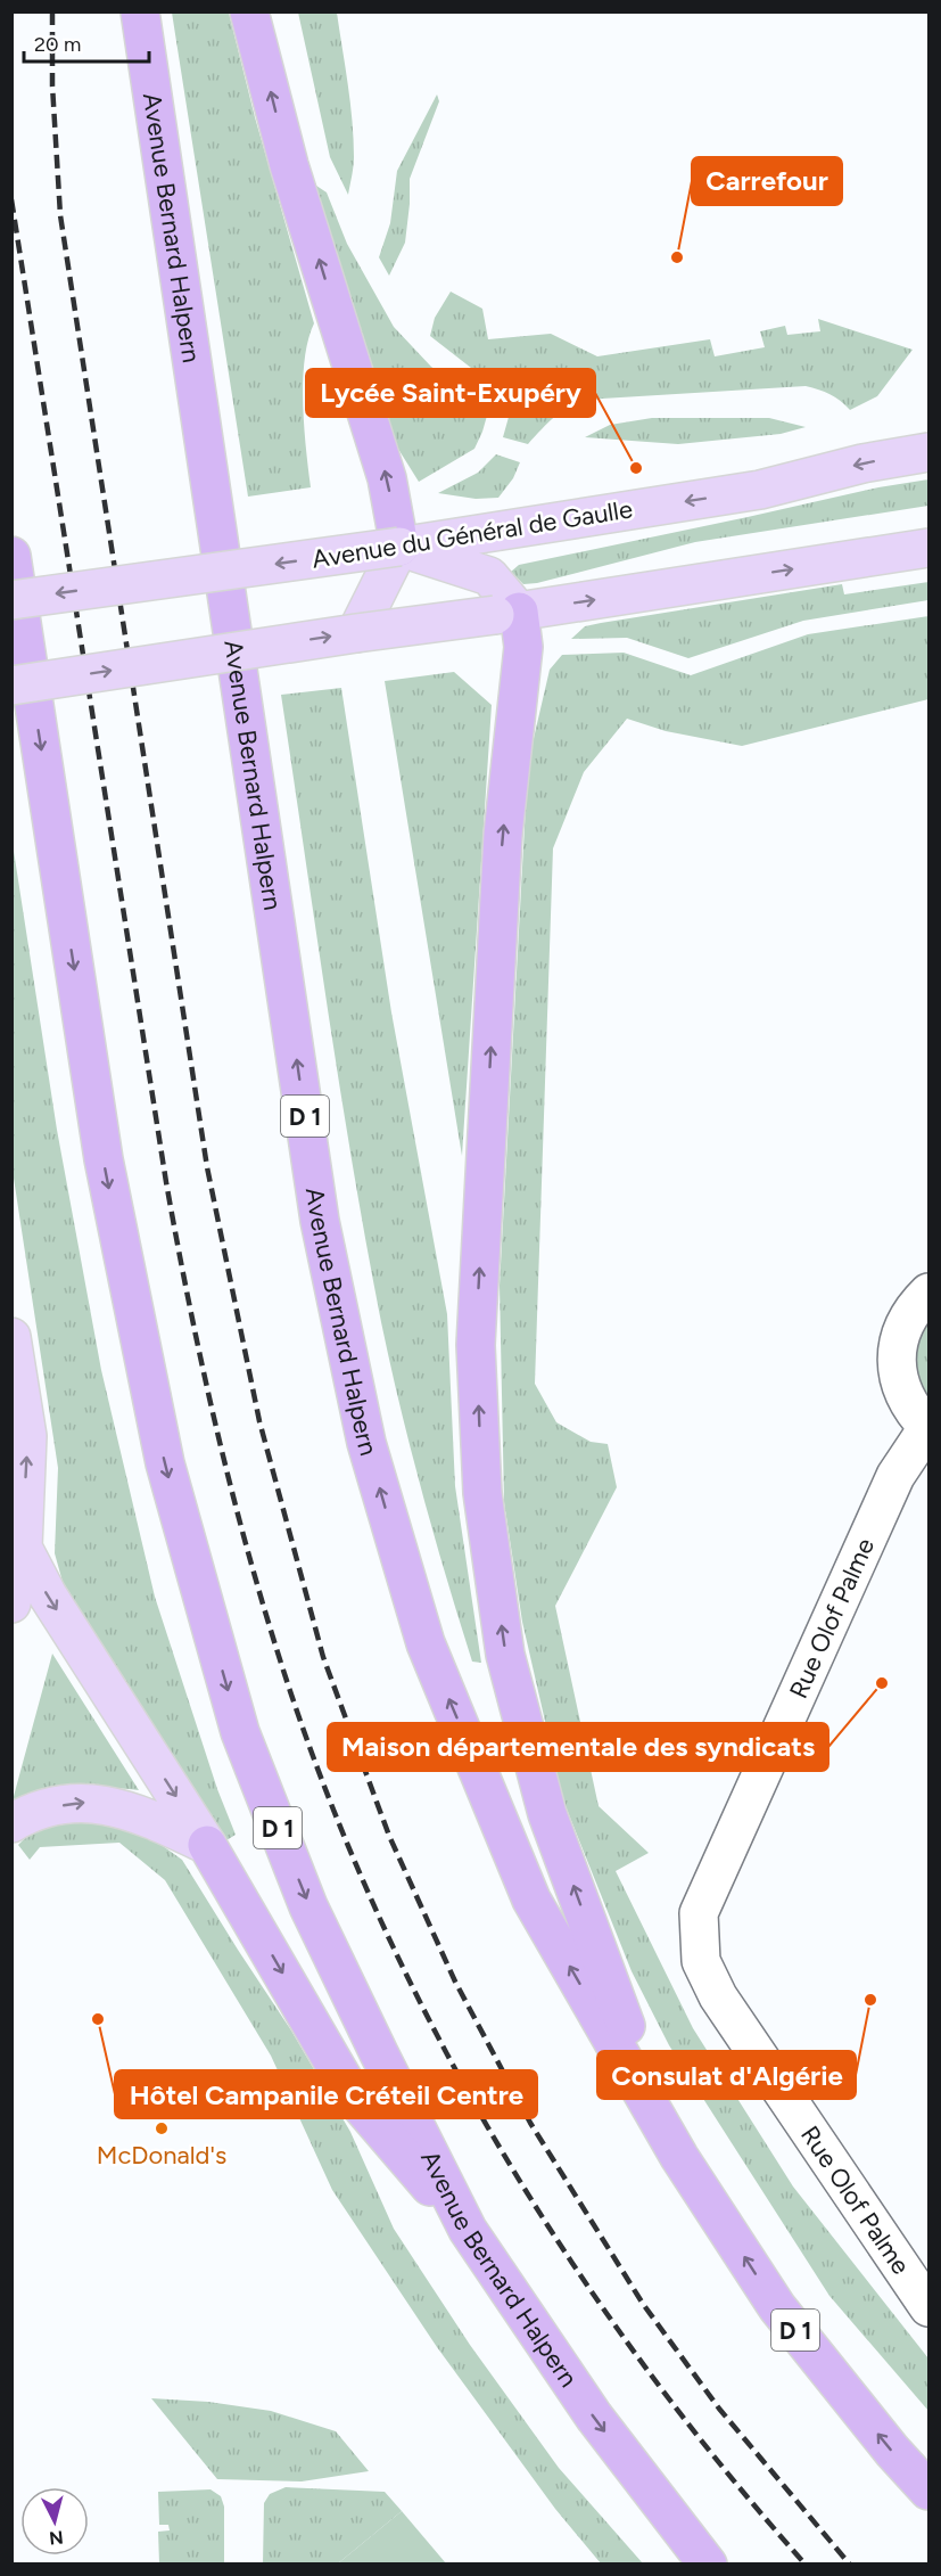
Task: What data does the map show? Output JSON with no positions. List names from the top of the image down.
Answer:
{
  "streets": {
    "highway": ["Avenue Bernard Halpern", "D 1"],
    "main road": ["Avenue du Général de Gaulle"],
    "street": ["Rue Olof Palme"]
  },
  "places": [
    "Carrefour",
    "Lycée Saint-Exupéry",
    "Maison départementale des syndicats",
    "Consulat d'Algérie",
    "Hôtel Campanile Créteil Centre",
    "McDonald's"
  ],
  "scale_bar": "20 m",
  "north": "bottom"
}
